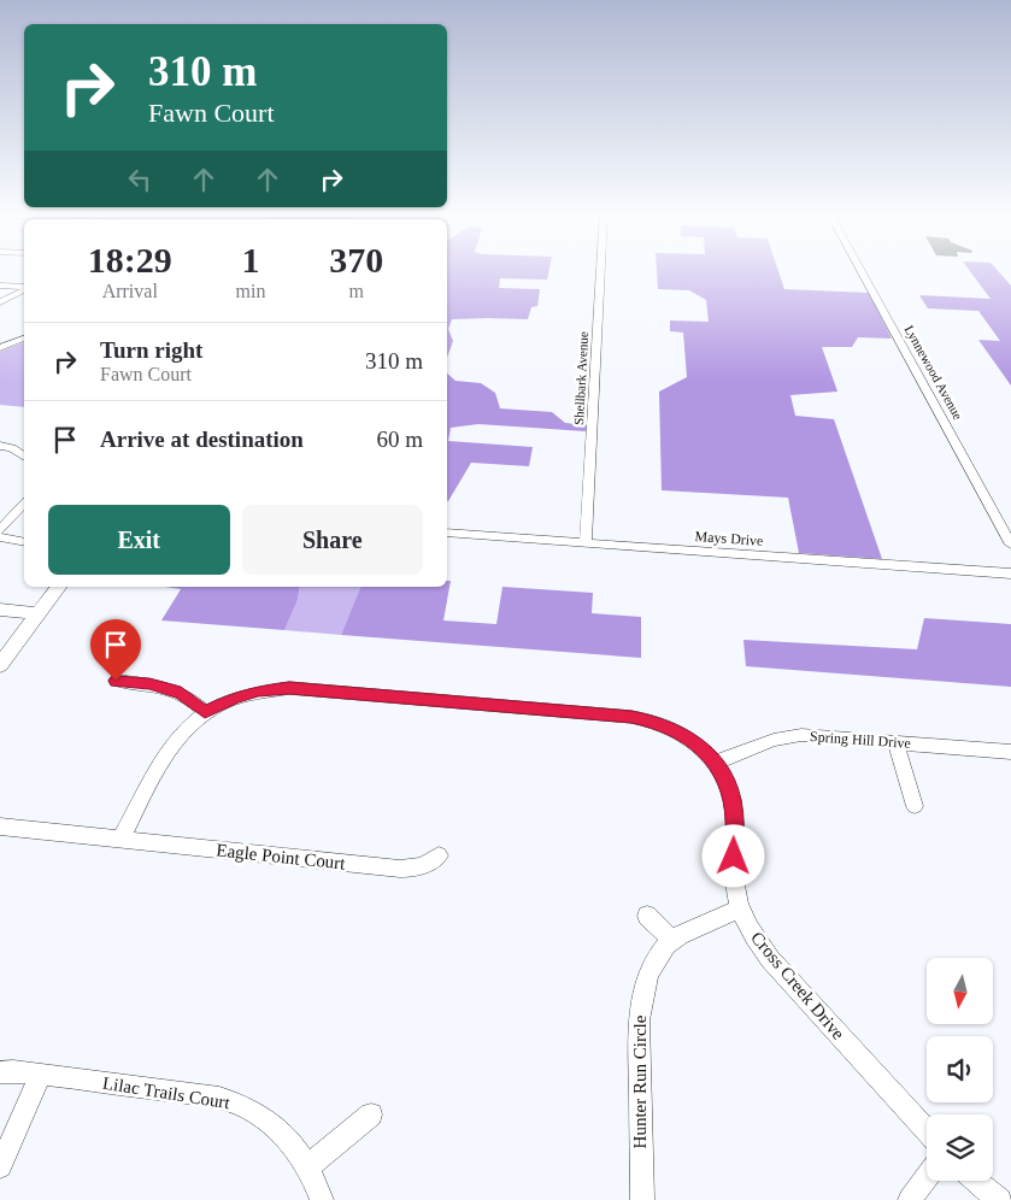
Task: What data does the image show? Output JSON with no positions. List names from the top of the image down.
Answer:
{
  "streets": {
    "street": [
      "Lynnewood Avenue",
      "Shellbark Avenue",
      "Mays Drive",
      "Spring Hill Drive",
      "Eagle Point Court",
      "Cross Creek Drive",
      "Hunter Run Circle",
      "Lilac Trails Court"
    ]
  },
  "crossings": [
    ["Shellbark Avenue", "Mays Drive"],
    ["Spring Hill Drive", "Cross Creek Drive"],
    ["Eagle Point Court", "Cross Creek Drive"],
    ["Cross Creek Drive", "Hunter Run Circle"]
  ],
  "north": "bottom",
  "page": {
    "turn": ["310 m", "Fawn Court"],
    "eta": [
      "18:29",
      "Arrival",
      "1",
      "min",
      "370",
      "m"
    ],
    "list": [
      {
        "name": "Turn right",
        "note": "Fawn Court",
        "value": "310 m"
      },
      {
        "name": "Arrive at destination",
        "value": "60 m"
      }
    ],
    "buttons": ["Exit", "Share"]
  }
}
